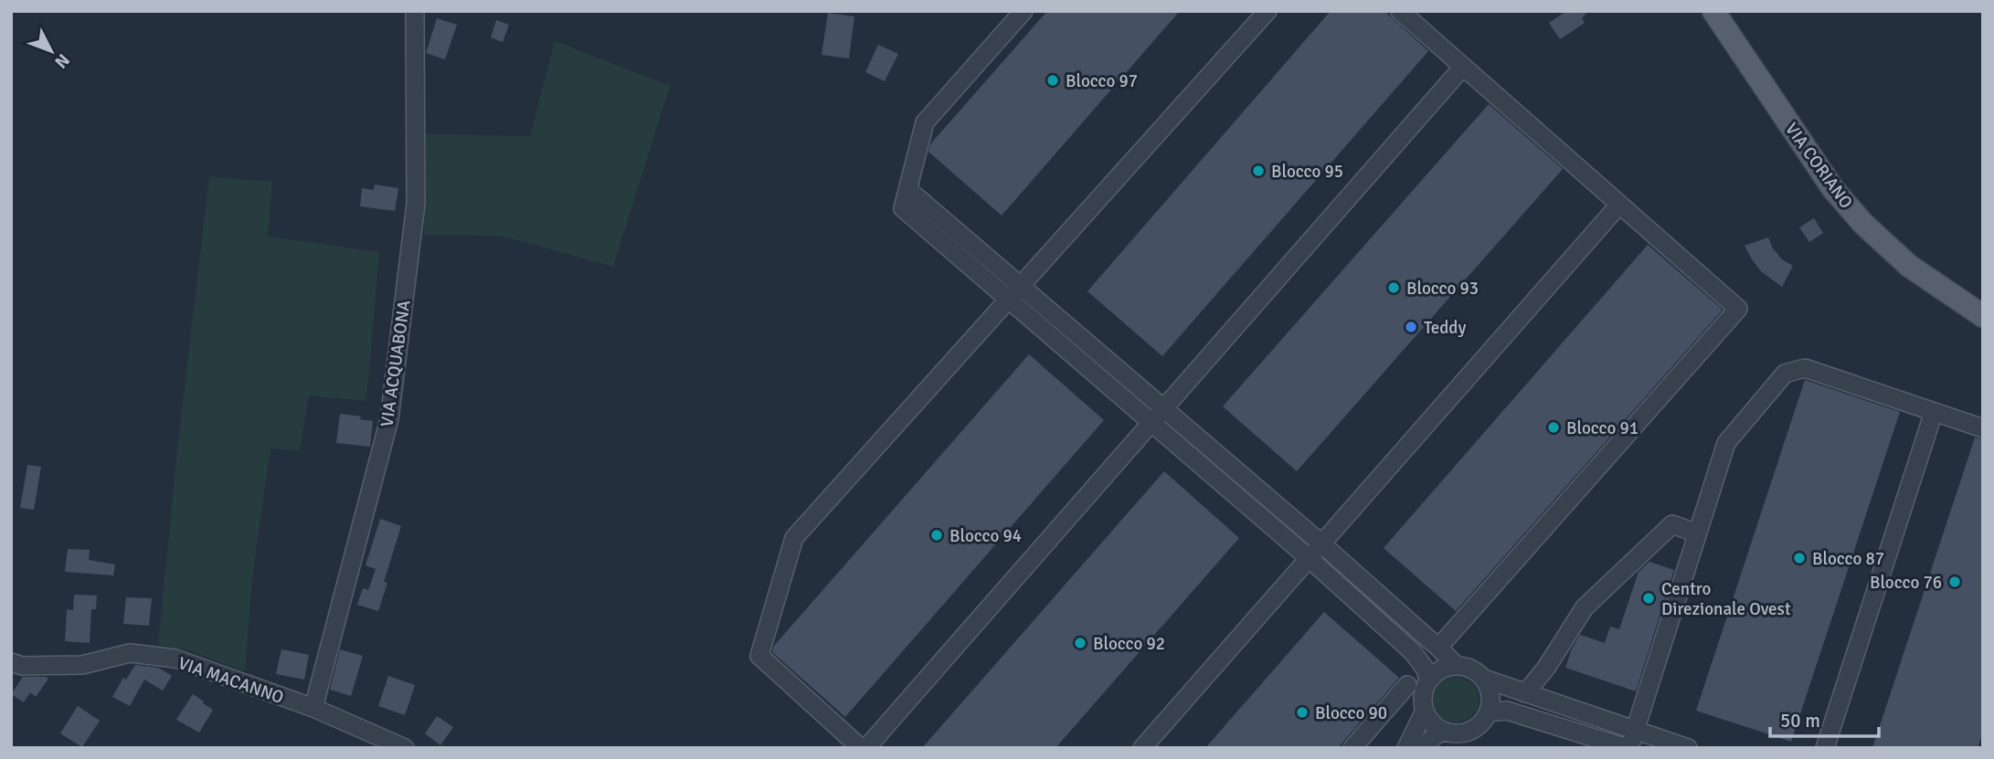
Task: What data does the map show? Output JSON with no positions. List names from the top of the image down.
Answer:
{
  "streets": {
    "main road": ["VIA CORIANO"],
    "street": ["VIA ACQUABONA", "VIA MACANNO"]
  },
  "crossings": [
    ["VIA ACQUABONA", "VIA MACANNO"]
  ],
  "places": [
    "Blocco 97",
    "Blocco 95",
    "Blocco 93",
    "Teddy",
    "Blocco 91",
    "Blocco 94",
    "Blocco 87",
    "Blocco 76",
    "Centro Direzionale Ovest",
    "Blocco 92",
    "Blocco 90"
  ],
  "scale_bar": "50 m",
  "north": "bottom right"
}
